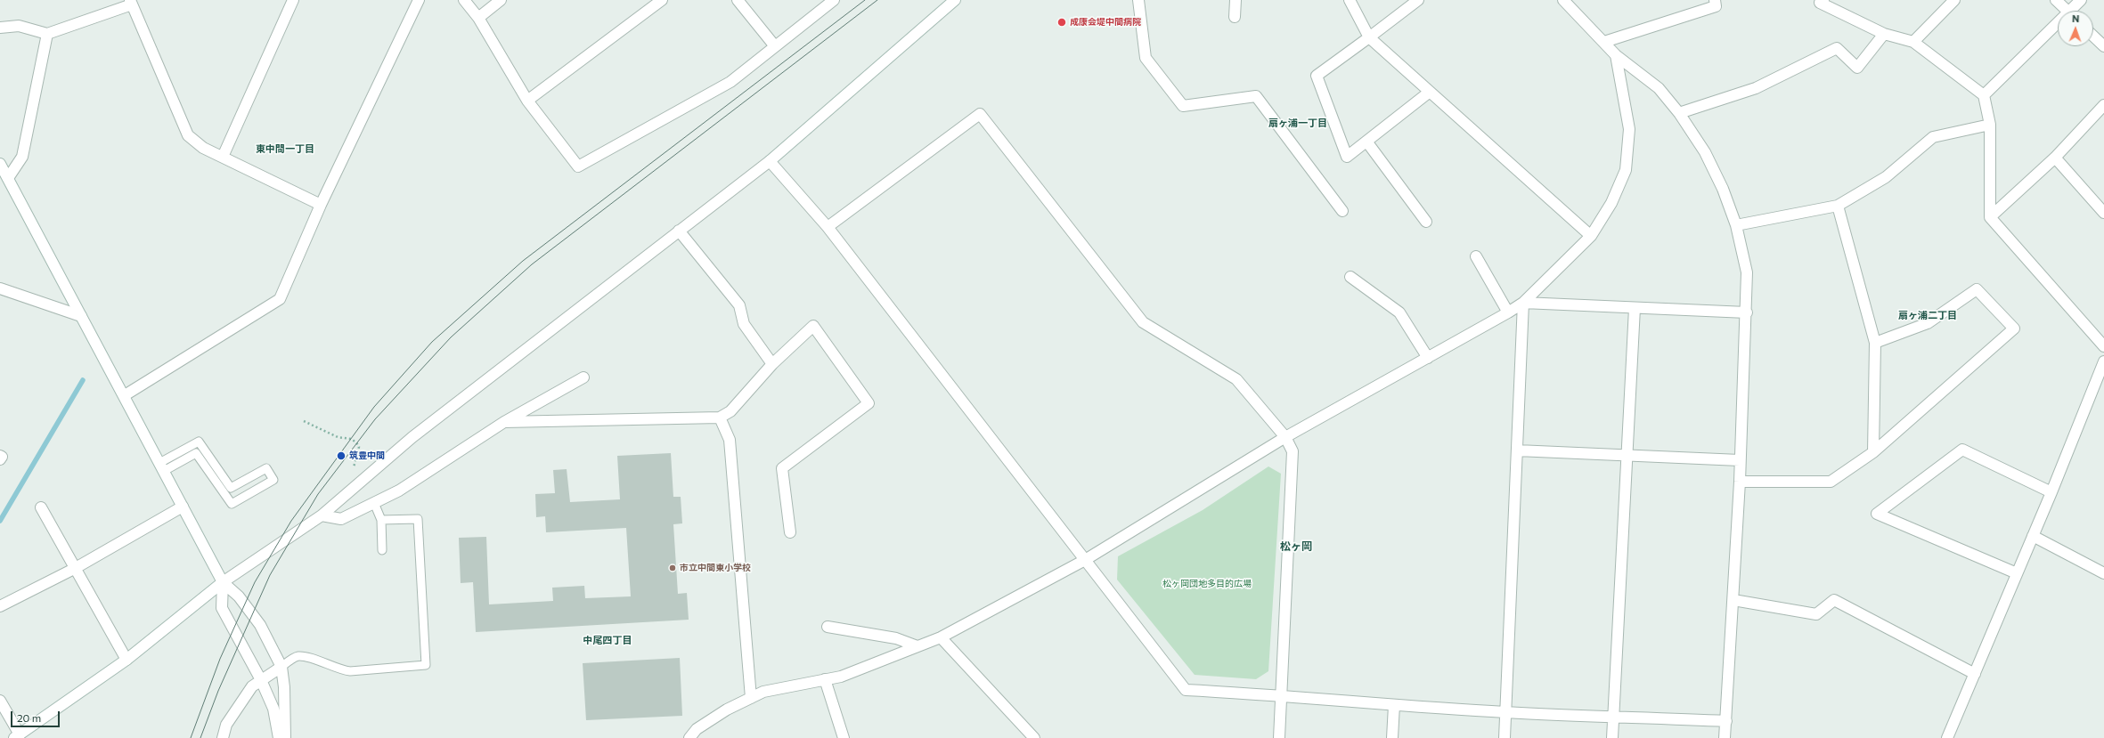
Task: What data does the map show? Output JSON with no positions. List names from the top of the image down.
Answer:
{
  "districts": [
    "扇ヶ浦一丁目",
    "東中間一丁目",
    "扇ヶ浦二丁目",
    "松ヶ岡",
    "中尾四丁目"
  ],
  "parks": ["松ヶ岡団地多目的広場"],
  "places": ["成康会堤中間病院", "筑豊中間", "市立中間東小学校"],
  "scale_bar": "20 m",
  "north": "top"
}
